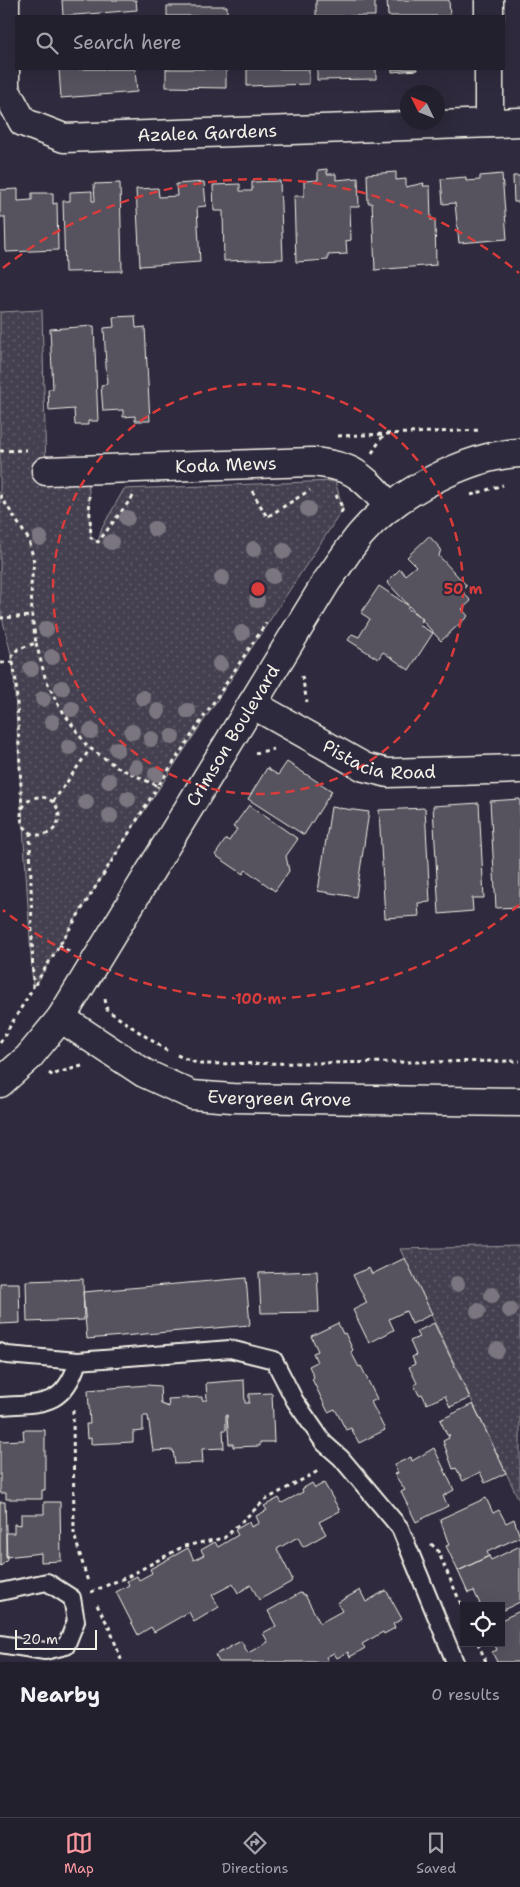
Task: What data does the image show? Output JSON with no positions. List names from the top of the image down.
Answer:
{
  "streets": {
    "street": [
      "Azalea Gardens",
      "Koda Mews",
      "Crimson Boulevard",
      "Pistacia Road",
      "Evergreen Grove"
    ]
  },
  "crossings": [
    ["Koda Mews", "Crimson Boulevard"],
    ["Crimson Boulevard", "Pistacia Road"],
    ["Crimson Boulevard", "Evergreen Grove"]
  ],
  "scale_bar": "20 m",
  "north": "top left",
  "page": {
    "search": "Search here",
    "scale": "20 m",
    "heading": ["Nearby", "0 results"],
    "nav": ["Map", "Directions", "Saved"]
  },
  "rings": ["50 m", "100 m"]
}
